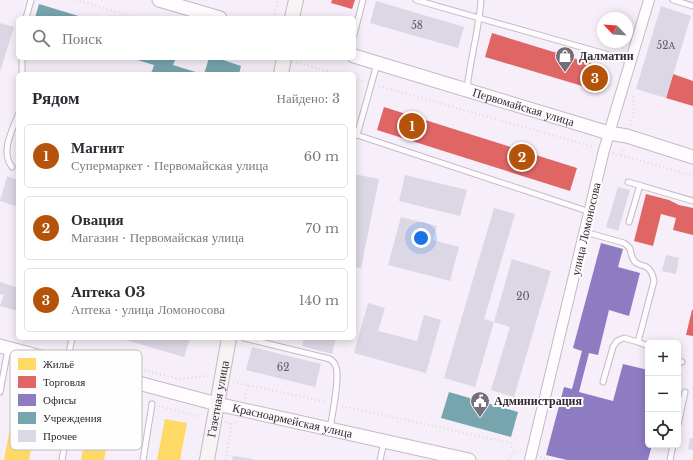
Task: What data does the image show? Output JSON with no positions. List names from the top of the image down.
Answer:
{
  "streets": {
    "main road": ["Газетная улица"],
    "street": ["Первомайская улица", "улица Ломоносова", "Красноармейская улица"]
  },
  "crossings": [
    ["Первомайская улица", "улица Ломоносова"],
    ["Газетная улица", "Красноармейская улица"]
  ],
  "places": {
    "shop": ["Далматин"],
    "public building": ["Администрация"]
  },
  "house_numbers": [
    "58",
    "52А",
    "20",
    "62"
  ],
  "legend": [
    "Жильё",
    "Торговля",
    "Офисы",
    "Учреждения",
    "Прочее"
  ],
  "north": "top left",
  "page": {
    "search": "Поиск",
    "pins": ["3", "1", "2"],
    "heading": ["Рядом", "Найдено: 3"],
    "list": [
      {
        "mark": "1",
        "name": "Магнит",
        "note": "Супермаркет · Первомайская улица",
        "value": "60 m"
      },
      {
        "mark": "2",
        "name": "Овация",
        "note": "Магазин · Первомайская улица",
        "value": "70 m"
      },
      {
        "mark": "3",
        "name": "Аптека 03",
        "note": "Аптека · улица Ломоносова",
        "value": "140 m"
      }
    ],
    "map_buttons": ["+", "−"]
  }
}
